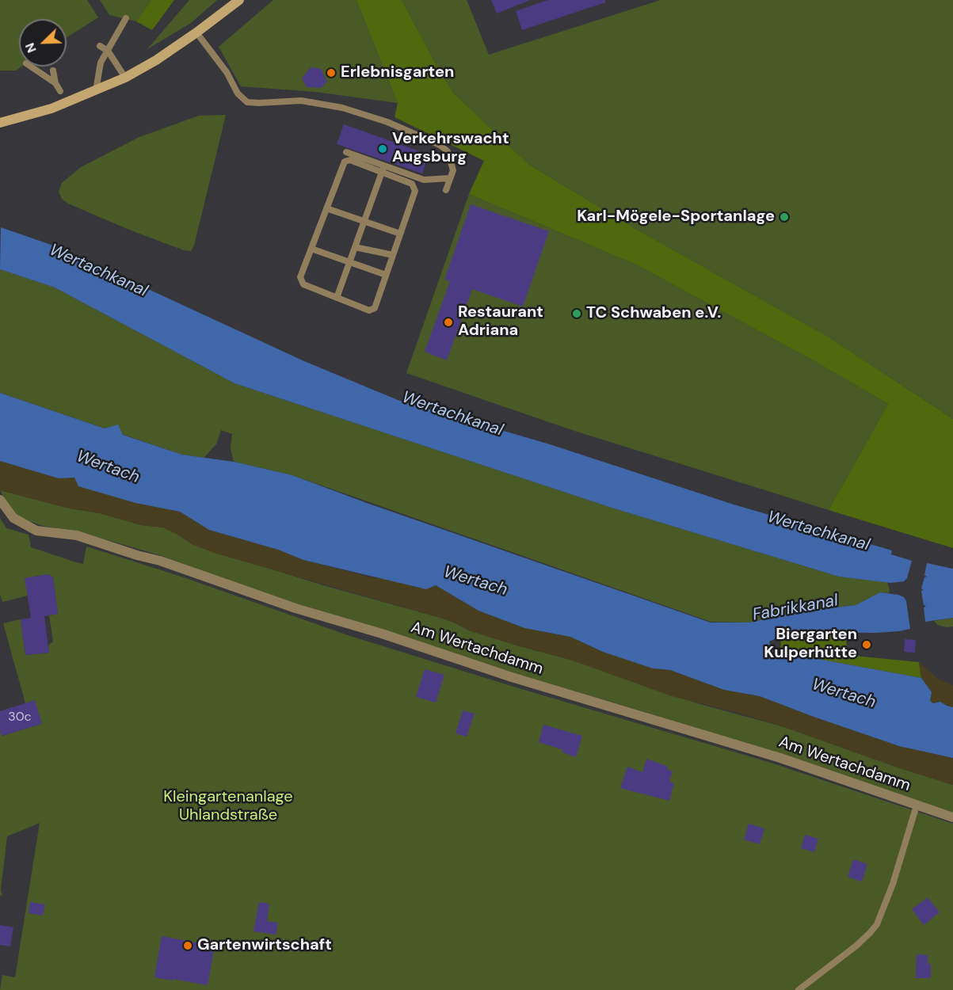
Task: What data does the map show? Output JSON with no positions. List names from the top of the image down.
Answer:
{
  "streets": {
    "street": ["Am Wertachdamm"]
  },
  "water": ["Wertachkanal", "Wertach", "Fabrikkanal"],
  "parks": ["Kleingartenanlage Uhlandstraße"],
  "places": [
    "Erlebnisgarten",
    "Verkehrswacht Augsburg",
    "Karl-Mögele-Sportanlage",
    "TC Schwaben e.V.",
    "Restaurant Adriana",
    "Biergarten Kulperhütte",
    "Gartenwirtschaft"
  ],
  "house_numbers": ["30c"],
  "north": "bottom left"
}
